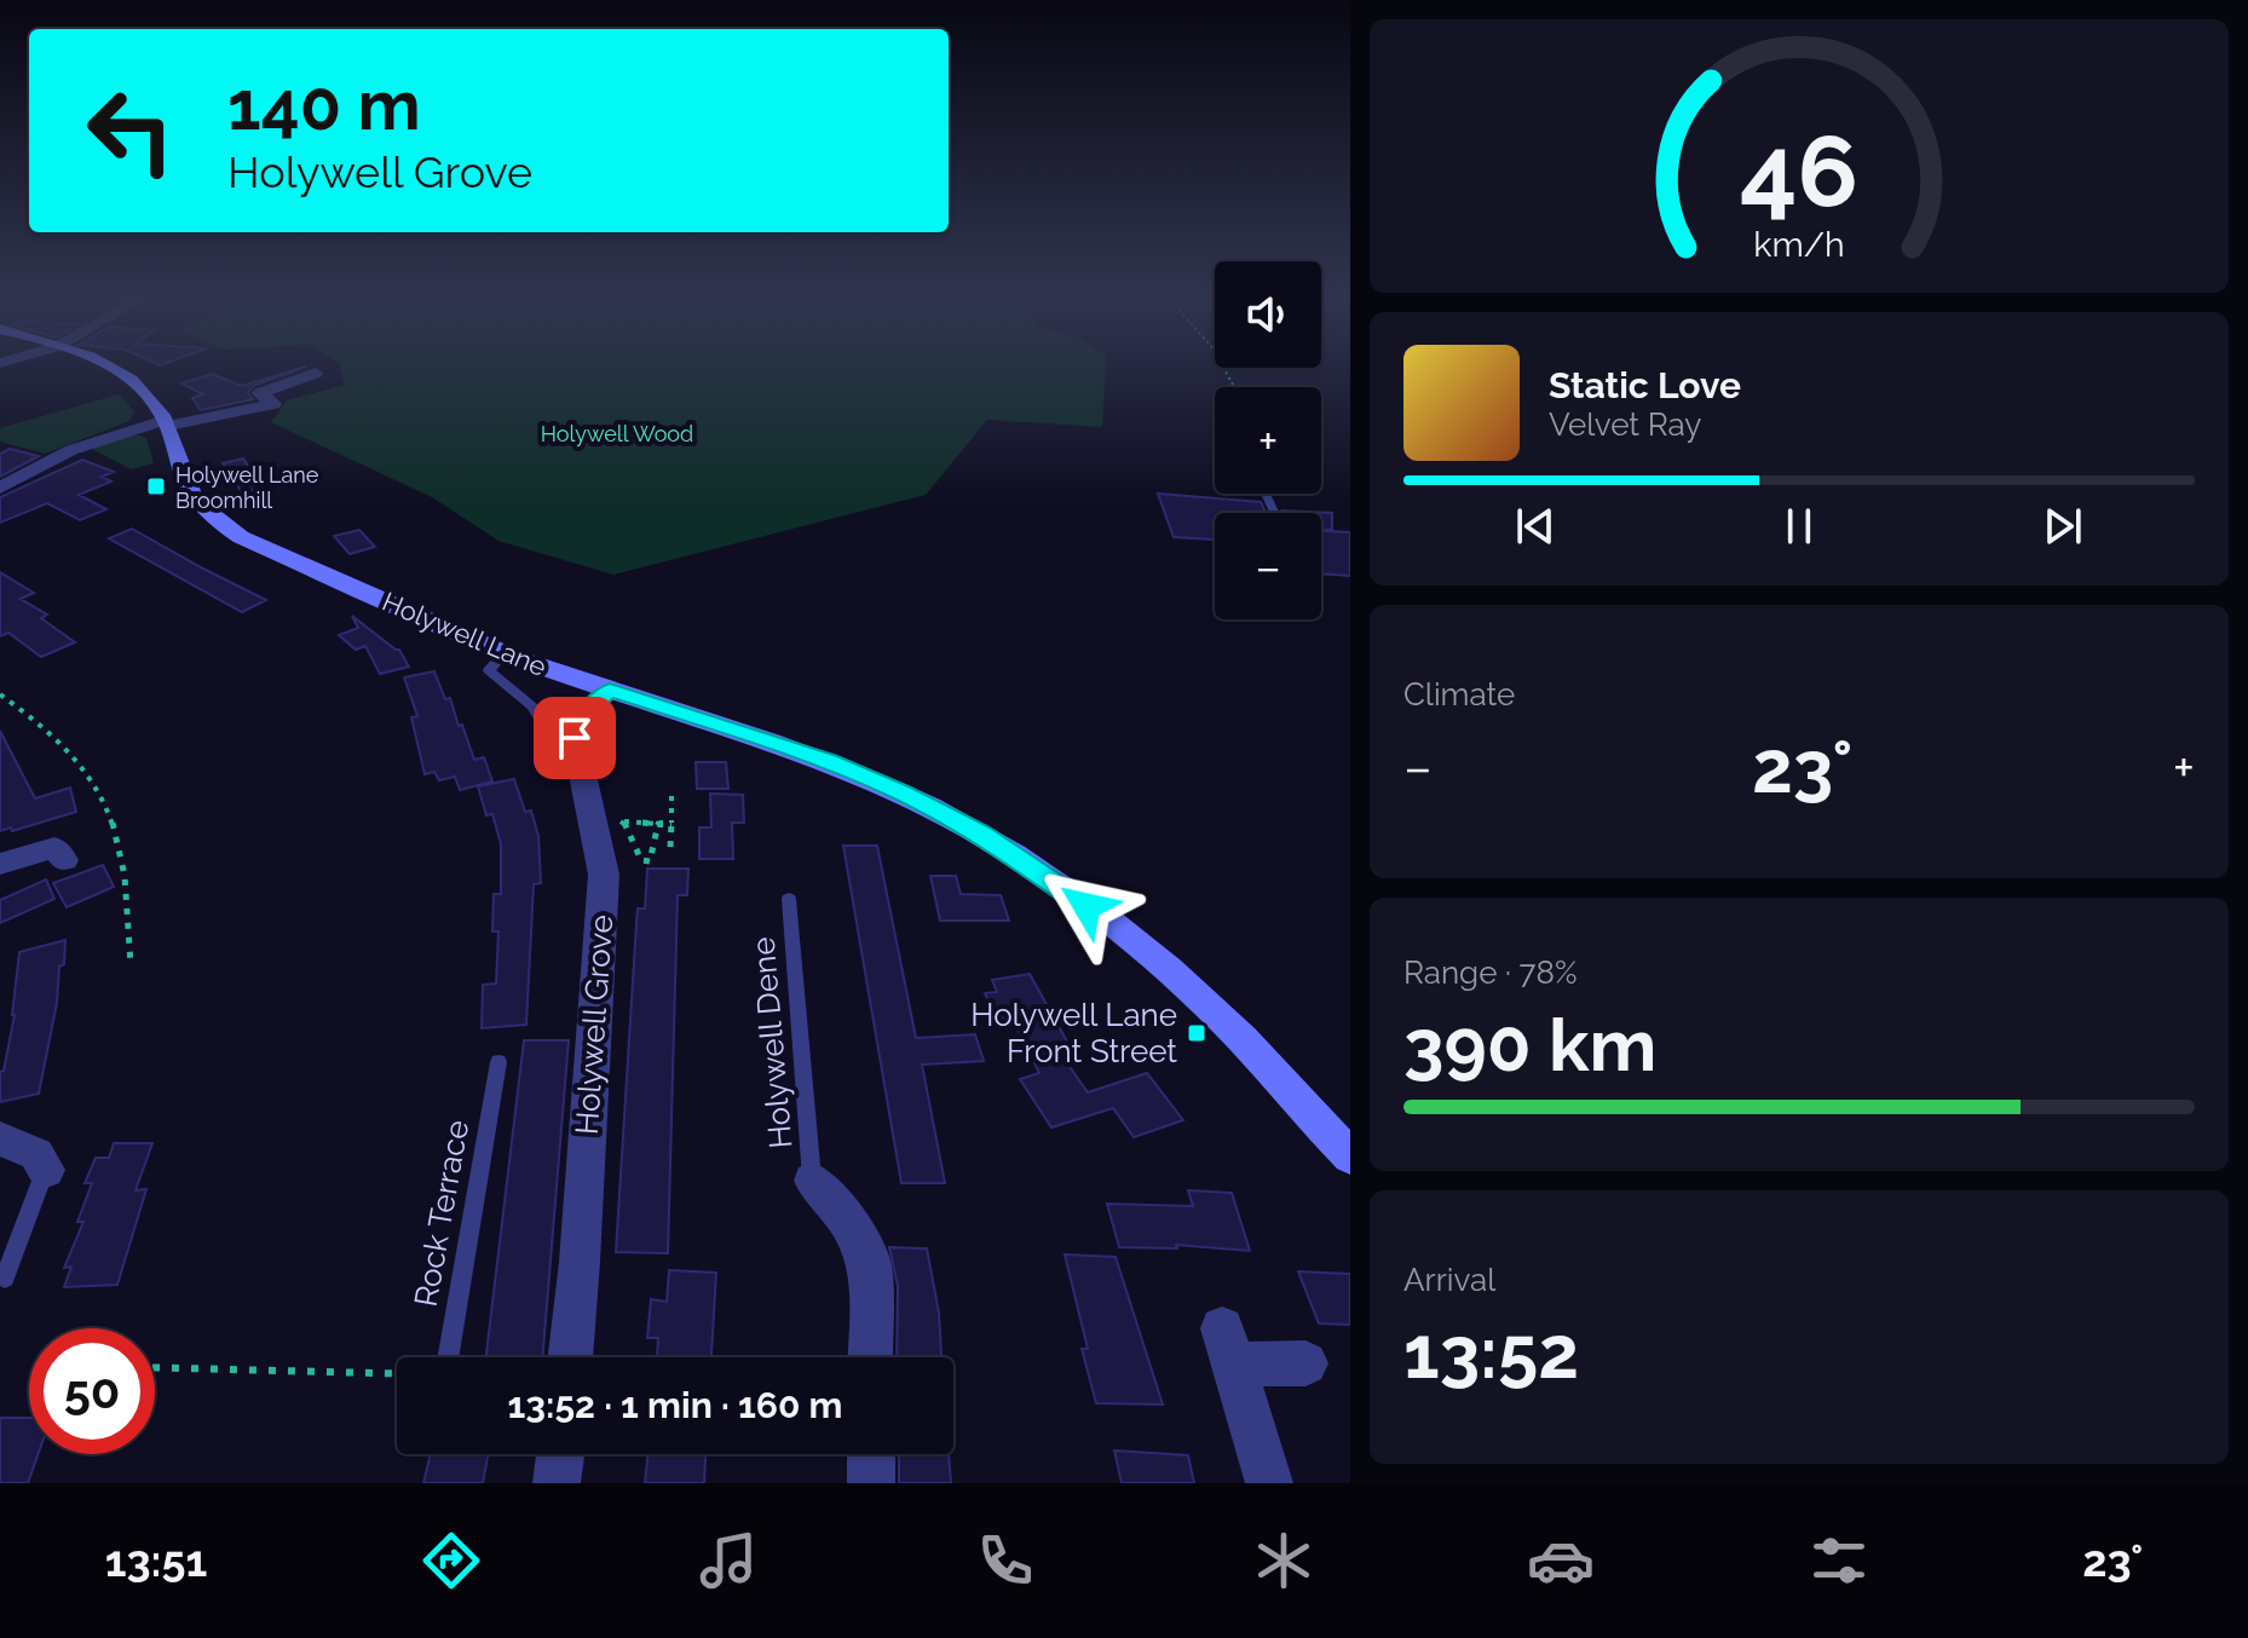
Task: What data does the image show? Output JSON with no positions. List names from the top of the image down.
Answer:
{
  "streets": {
    "main road": ["Holywell Lane"],
    "street": ["Holywell Grove"],
    "lane": ["Holywell Dene", "Rock Terrace"]
  },
  "parks": ["Holywell Wood"],
  "places": {
    "transit": ["Holywell Lane Broomhill", "Holywell Lane Front Street"]
  },
  "page": {
    "turn": ["140 m", "Holywell Grove"],
    "map_buttons": ["+", "−"],
    "song": ["Static Love", "Velvet Ray"],
    "tile": [
      "Climate",
      ["Range · 78%", "390 km"],
      ["Arrival", "13:52"]
    ],
    "heat": ["−", "23°", "+"],
    "limit": "50",
    "trip": "13:52 · 1 min · 160 m",
    "tabs": ["13:51", "23°"],
    "gauge": ["46", "km/h"]
  }
}
